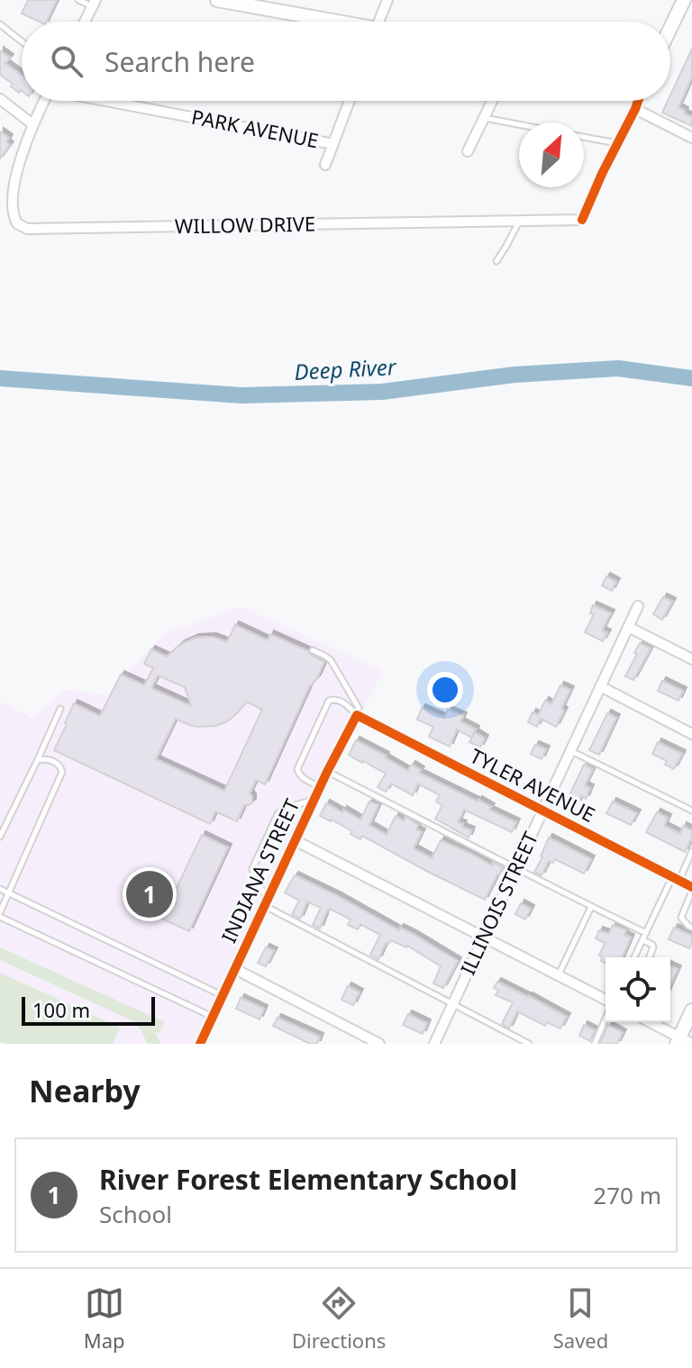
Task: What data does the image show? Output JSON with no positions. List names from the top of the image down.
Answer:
{
  "streets": {
    "street": [
      "PARK AVENUE",
      "WILLOW DRIVE",
      "TYLER AVENUE",
      "INDIANA STREET",
      "ILLINOIS STREET"
    ]
  },
  "crossings": [
    ["TYLER AVENUE", "INDIANA STREET"],
    ["TYLER AVENUE", "ILLINOIS STREET"]
  ],
  "water": ["Deep River"],
  "scale_bar": "100 m",
  "north": "top right",
  "page": {
    "search": "Search here",
    "pins": "1",
    "scale": "100 m",
    "heading": "Nearby",
    "list": [
      {
        "mark": "1",
        "name": "River Forest Elementary School",
        "note": "School",
        "value": "270 m"
      }
    ],
    "nav": ["Map", "Directions", "Saved"]
  }
}
